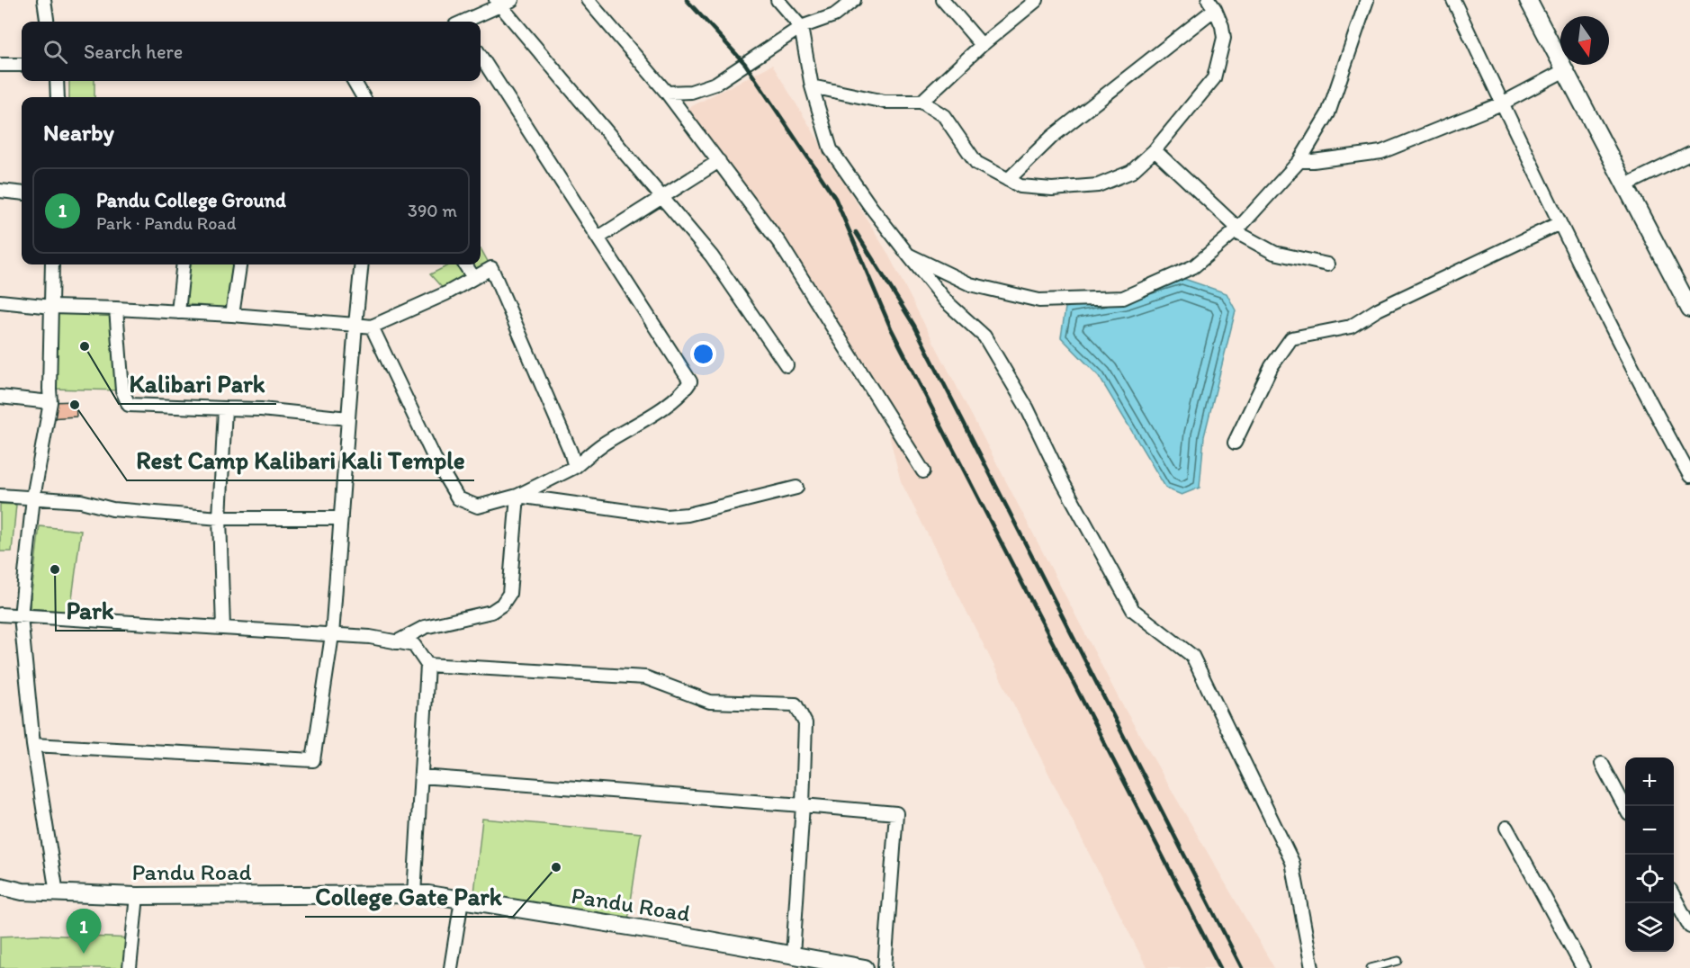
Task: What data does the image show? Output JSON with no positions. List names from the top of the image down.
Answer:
{
  "streets": {
    "street": ["Pandu Road"]
  },
  "places": [
    "Kalibari Park",
    "Rest Camp Kalibari Kali Temple",
    "Park",
    "College Gate Park"
  ],
  "north": "bottom",
  "page": {
    "search": "Search here",
    "heading": "Nearby",
    "list": [
      {
        "mark": "1",
        "name": "Pandu College Ground",
        "note": "Park · Pandu Road",
        "value": "390 m"
      }
    ],
    "map_buttons": ["+", "−"],
    "pins": "1"
  }
}
